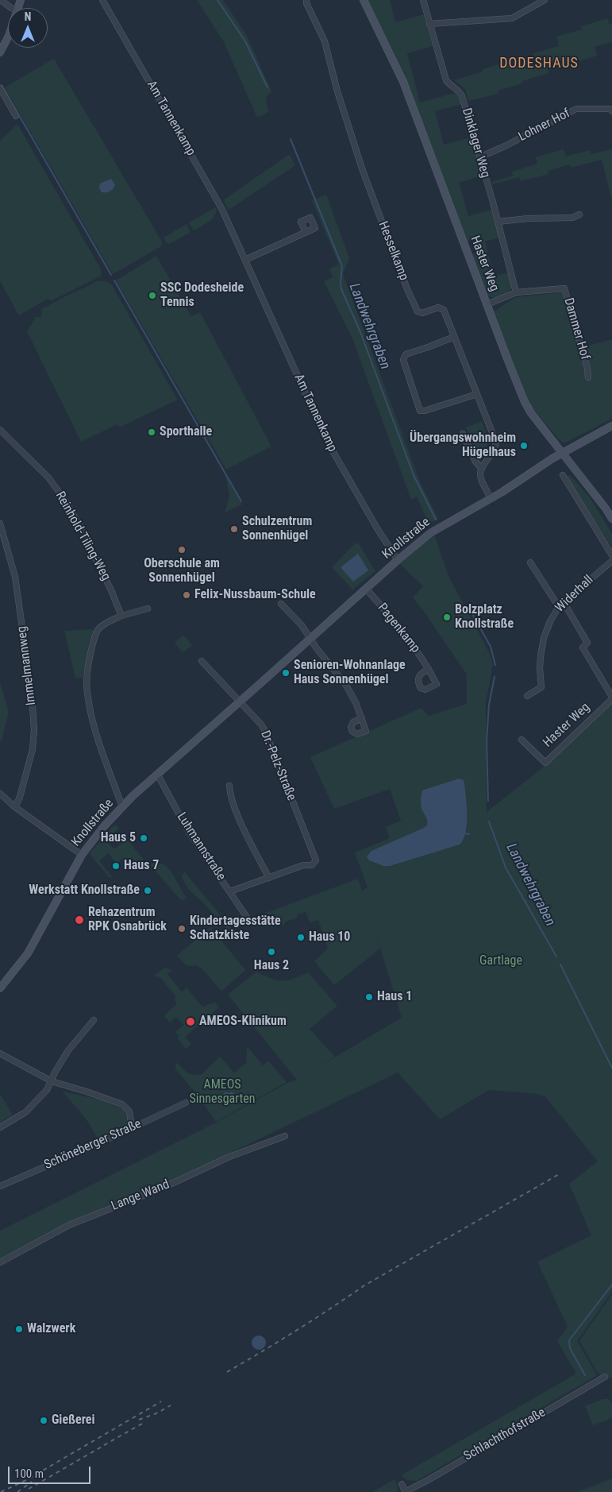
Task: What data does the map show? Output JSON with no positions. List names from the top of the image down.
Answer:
{
  "streets": {
    "street": [
      "Am Tannenkamp",
      "Lohner Hof",
      "Dinklager Weg",
      "Hesselkamp",
      "Haster Weg",
      "Dammer Hof",
      "Reinhold-Tiling-Weg",
      "Knollstraße",
      "Widerhall",
      "Pagenkamp",
      "Immelmannweg",
      "Dr.-Pelz-Straße",
      "Luhmannstraße",
      "Schöneberger Straße",
      "Lange Wand",
      "Schlachthofstraße"
    ]
  },
  "crossings": [
    ["Am Tannenkamp", "Knollstraße"],
    ["Lohner Hof", "Dinklager Weg"],
    ["Dinklager Weg", "Dammer Hof"],
    ["Haster Weg", "Dammer Hof"],
    ["Haster Weg", "Knollstraße"],
    ["Knollstraße", "Pagenkamp"],
    ["Knollstraße", "Dr.-Pelz-Straße"],
    ["Knollstraße", "Luhmannstraße"]
  ],
  "districts": ["DODESHAUS"],
  "water": ["Landwehrgraben"],
  "parks": ["Gartlage", "AMEOS Sinnesgarten"],
  "places": [
    "SSC Dodesheide Tennis",
    "Sporthalle",
    "Übergangswohnheim Hügelhaus",
    "Schulzentrum Sonnenhügel",
    "Oberschule am Sonnenhügel",
    "Felix-Nussbaum-Schule",
    "Bolzplatz Knollstraße",
    "Senioren-Wohnanlage Haus Sonnenhügel",
    "Haus 5",
    "Haus 7",
    "Werkstatt Knollstraße",
    "Rehazentrum RPK Osnabrück",
    "Kindertagesstätte Schatzkiste",
    "Haus 10",
    "Haus 2",
    "Haus 1",
    "AMEOS-Klinikum",
    "Walzwerk",
    "Gießerei"
  ],
  "scale_bar": "100 m",
  "north": "top"
}
